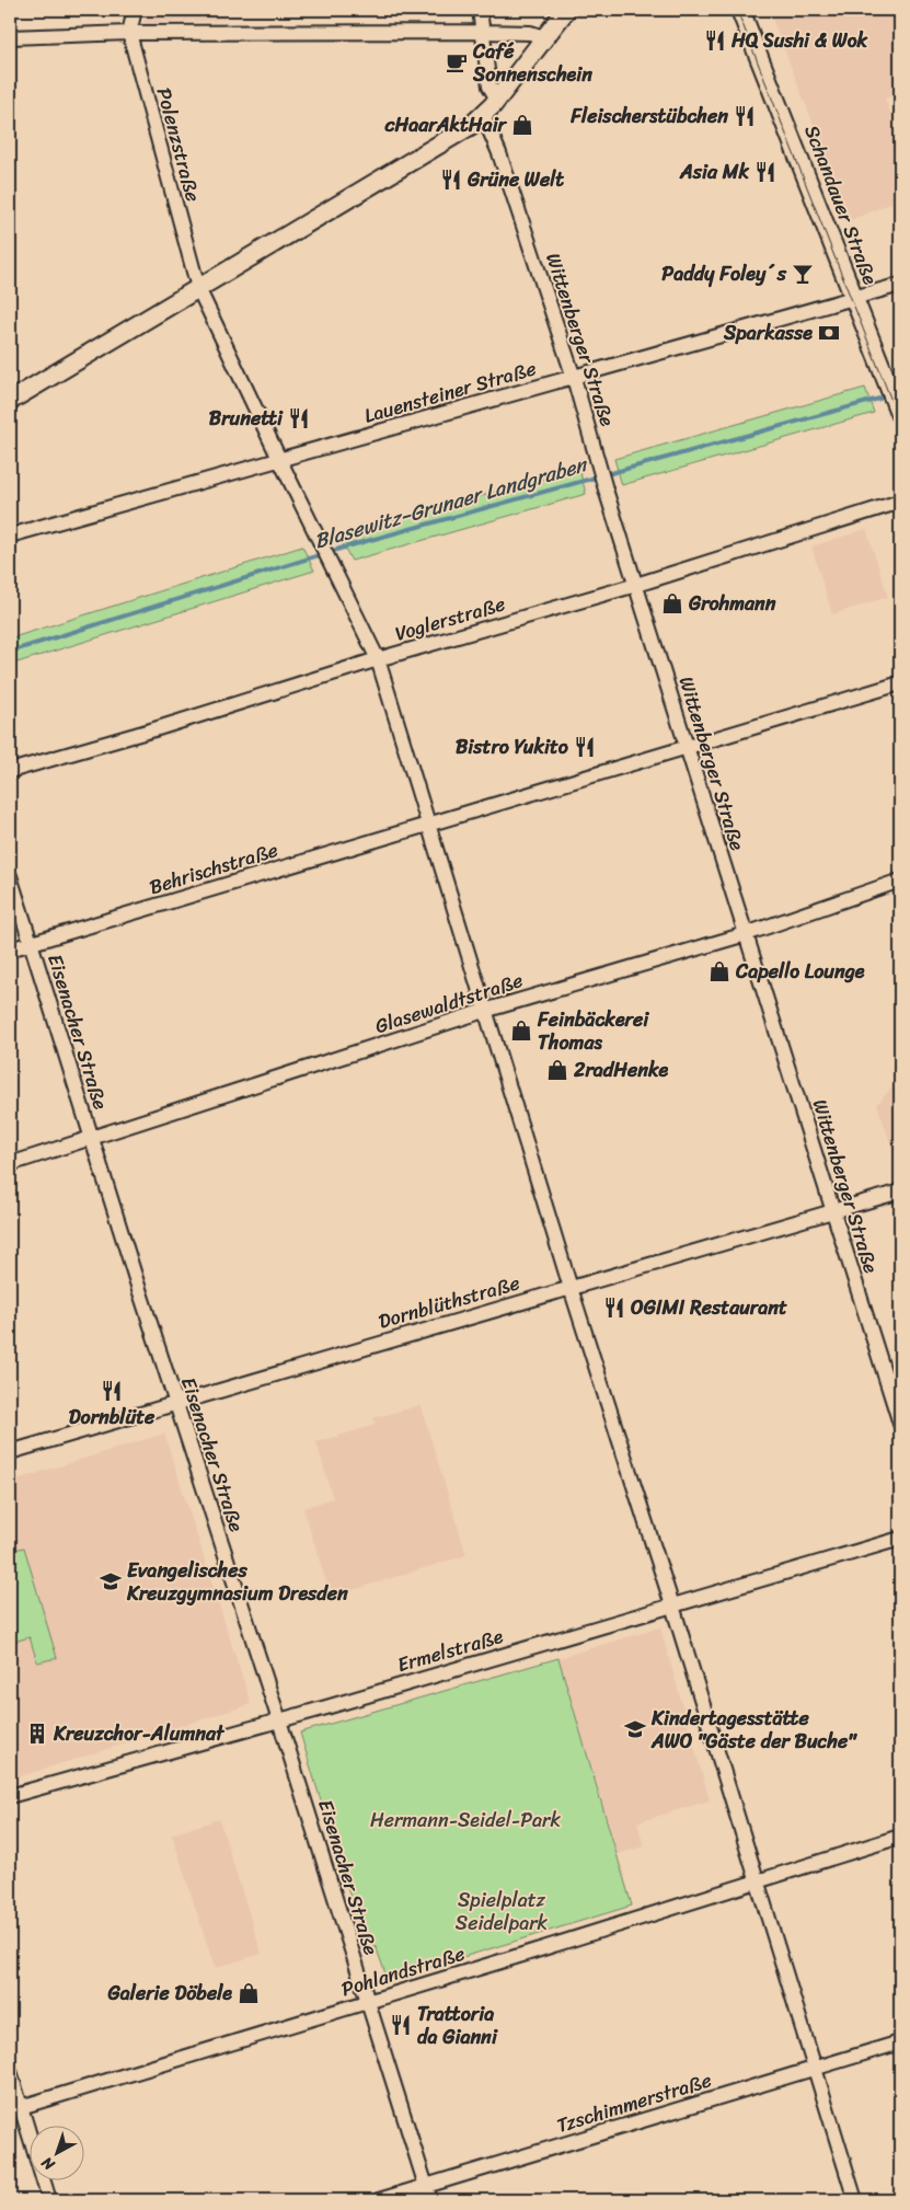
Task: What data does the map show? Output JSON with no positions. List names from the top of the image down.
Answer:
{
  "streets": {
    "main road": ["Schandauer Straße"],
    "street": [
      "Polenzstraße",
      "Wittenberger Straße",
      "Lauensteiner Straße",
      "Voglerstraße",
      "Behrischstraße",
      "Glasewaldtstraße",
      "Eisenacher Straße",
      "Dornblüthstraße",
      "Ermelstraße",
      "Pohlandstraße",
      "Tzschimmerstraße"
    ]
  },
  "crossings": [
    ["Polenzstraße", "Lauensteiner Straße"],
    ["Polenzstraße", "Voglerstraße"],
    ["Polenzstraße", "Behrischstraße"],
    ["Polenzstraße", "Glasewaldtstraße"],
    ["Polenzstraße", "Dornblüthstraße"],
    ["Polenzstraße", "Ermelstraße"],
    ["Polenzstraße", "Pohlandstraße"],
    ["Polenzstraße", "Tzschimmerstraße"],
    ["Schandauer Straße", "Lauensteiner Straße"],
    ["Wittenberger Straße", "Lauensteiner Straße"],
    ["Wittenberger Straße", "Voglerstraße"],
    ["Wittenberger Straße", "Behrischstraße"],
    ["Wittenberger Straße", "Glasewaldtstraße"],
    ["Wittenberger Straße", "Dornblüthstraße"],
    ["Behrischstraße", "Eisenacher Straße"],
    ["Glasewaldtstraße", "Eisenacher Straße"],
    ["Eisenacher Straße", "Dornblüthstraße"],
    ["Eisenacher Straße", "Ermelstraße"],
    ["Eisenacher Straße", "Pohlandstraße"],
    ["Eisenacher Straße", "Tzschimmerstraße"]
  ],
  "water": ["Blasewitz‐Grunaer Landgraben"],
  "parks": ["Hermann-Seidel-Park", "Spielplatz Seidelpark"],
  "places": {
    "restaurant": [
      "HQ Sushi & Wok",
      "Fleischerstübchen",
      "Asia Mk",
      "Grüne Welt",
      "Brunetti",
      "Bistro Yukito",
      "OGIMI Restaurant",
      "Dornblüte",
      "Trattoria da Gianni"
    ],
    "cafe": ["Café Sonnenschein"],
    "shop": [
      "cHaarAktHair",
      "Grohmann",
      "Capello Lounge",
      "Feinbäckerei Thomas",
      "2radHenke",
      "Galerie Döbele"
    ],
    "bar": ["Paddy Foley´s"],
    "bank": ["Sparkasse"],
    "school or university": ["Evangelisches Kreuzgymnasium Dresden", "Kindertagesstätte AWO \"Gäste der Buche\""],
    "building": ["Kreuzchor-Alumnat"]
  },
  "north": "bottom left"
}
